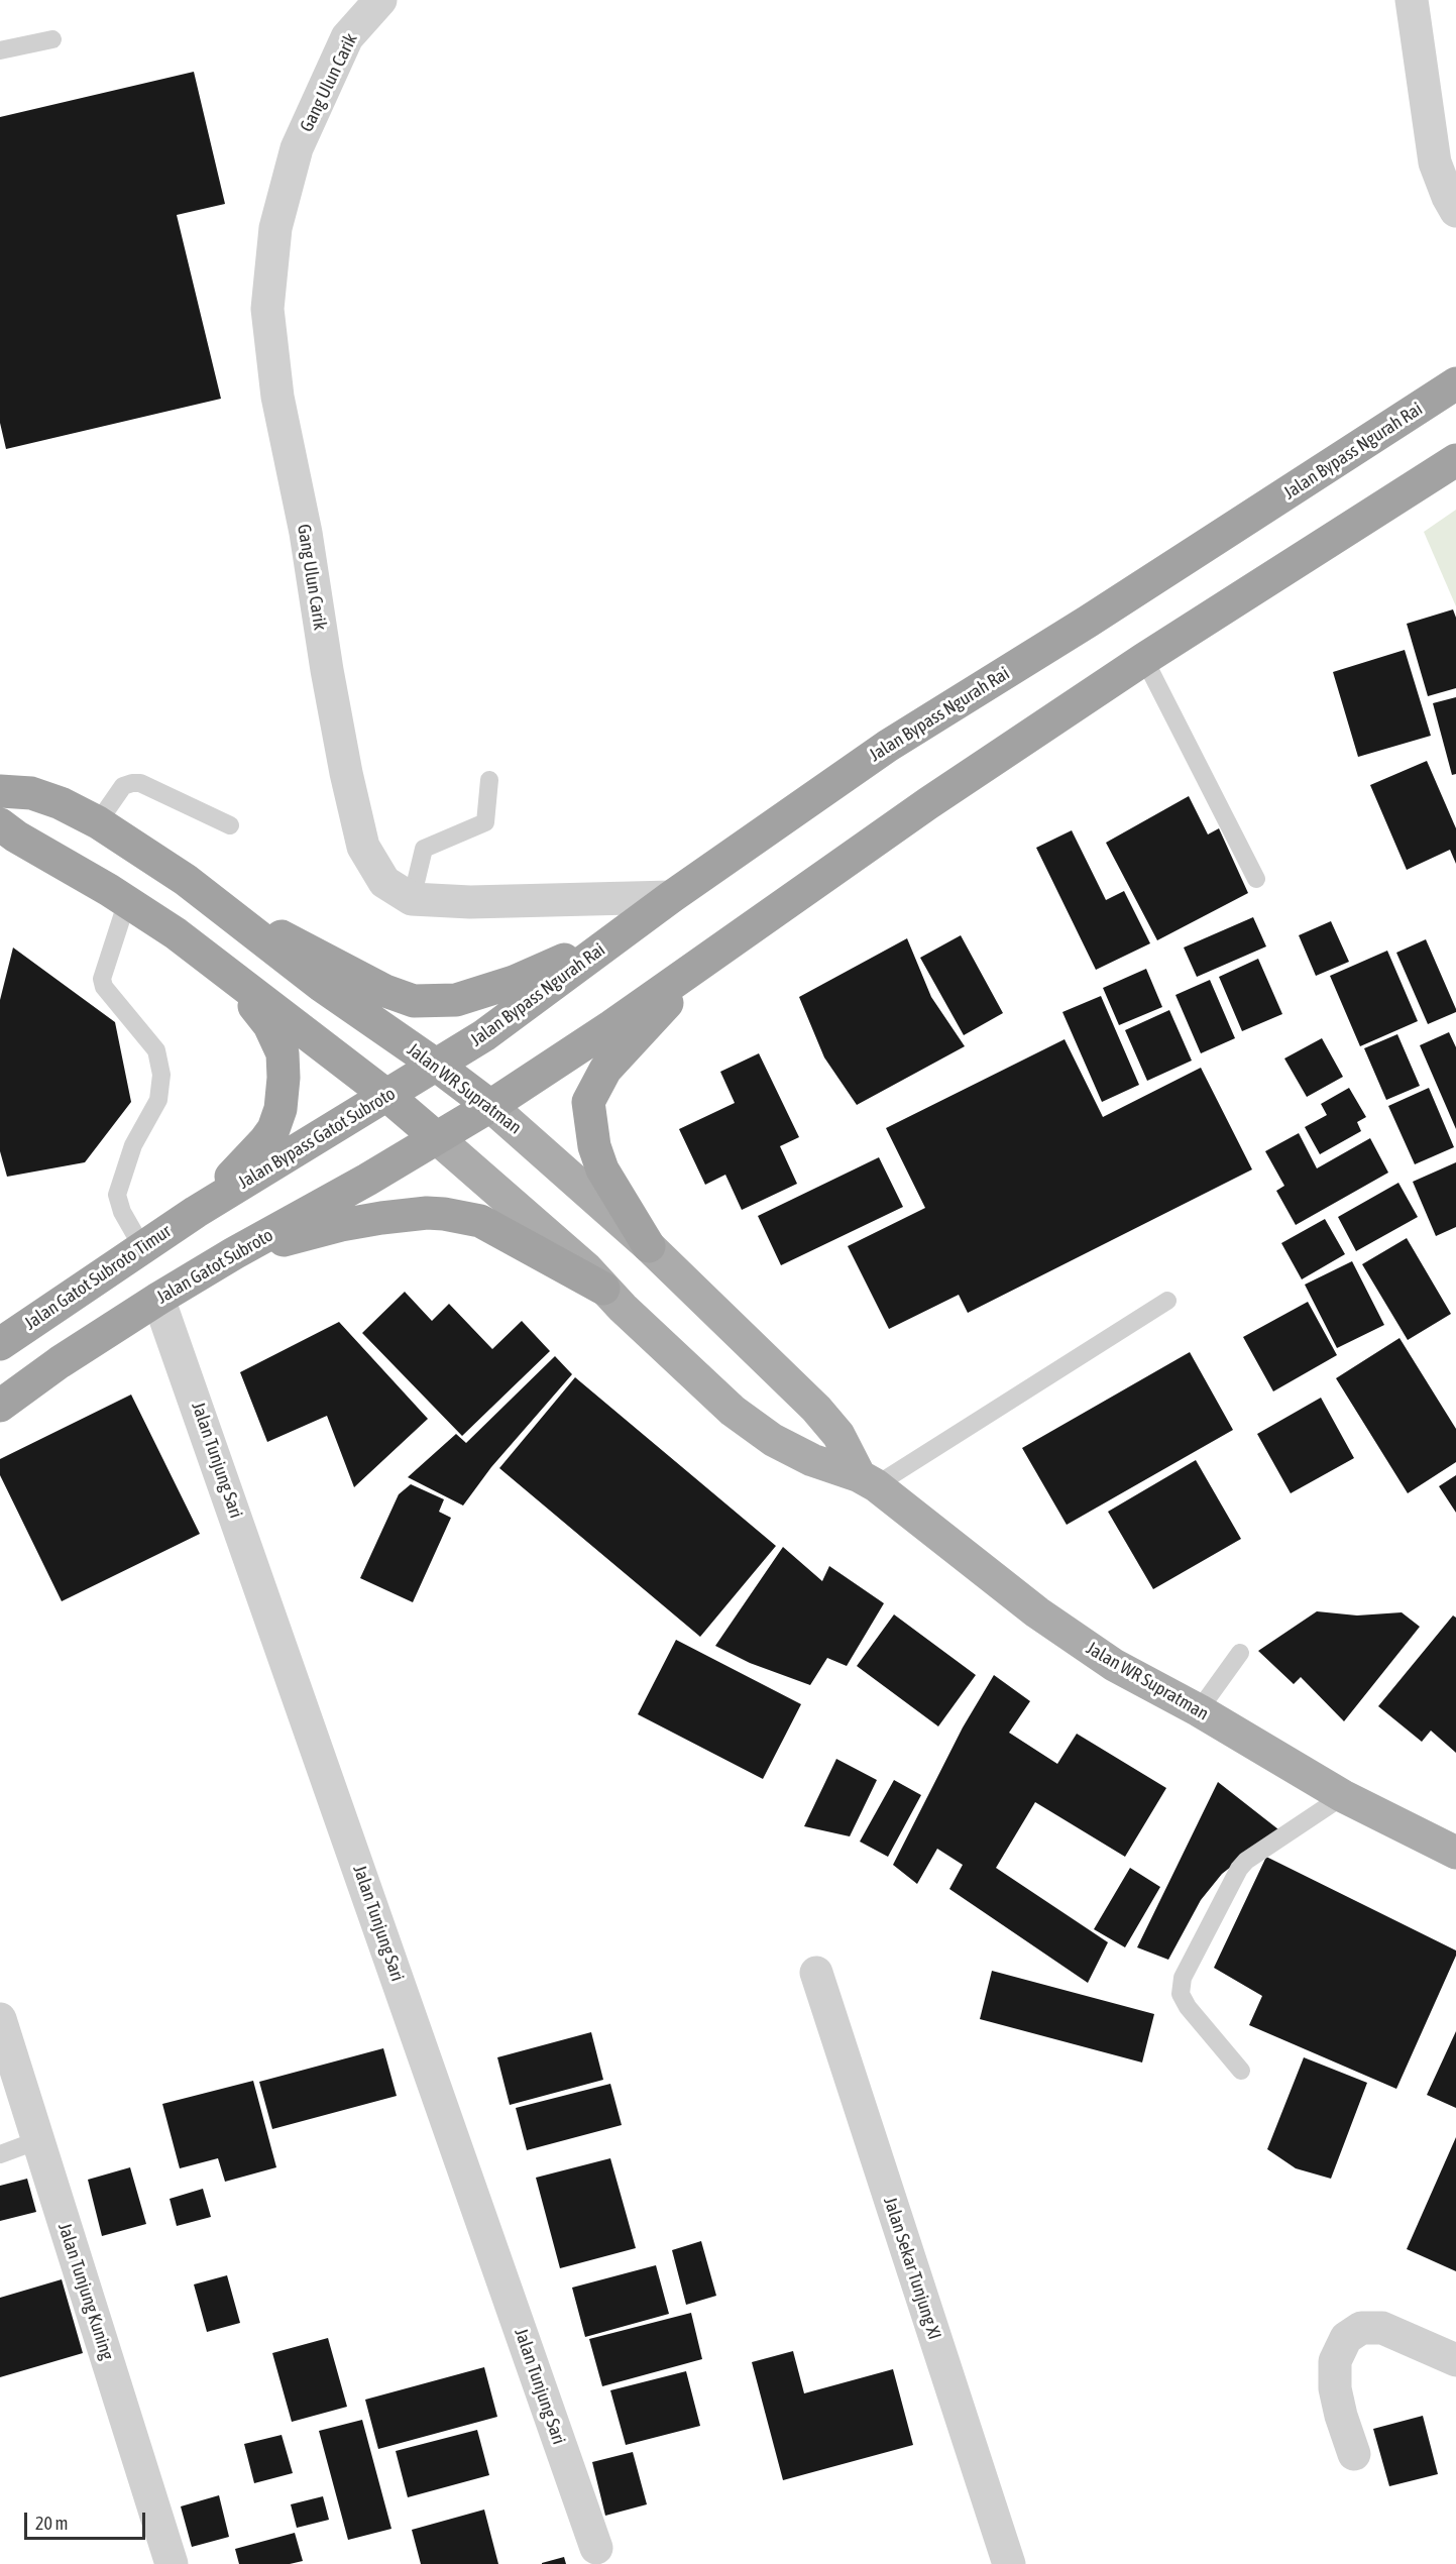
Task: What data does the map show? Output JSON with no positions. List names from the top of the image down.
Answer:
{
  "streets": {
    "highway": [
      "Jalan Bypass Ngurah Rai",
      "Jalan WR Supratman",
      "Jalan Bypass Gatot Subroto",
      "Jalan Gatot Subroto",
      "Jalan Gatot Subroto Timur"
    ],
    "street": [
      "Gang Ulun Carik",
      "Jalan Tunjung Sari",
      "Jalan Sekar Tunjung XI",
      "Jalan Tunjung Kuning"
    ]
  },
  "crossings": [
    ["Gang Ulun Carik", "Jalan Bypass Ngurah Rai"],
    ["Jalan Bypass Ngurah Rai", "Jalan WR Supratman"],
    ["Jalan Bypass Ngurah Rai", "Jalan Bypass Gatot Subroto"],
    ["Jalan WR Supratman", "Jalan Bypass Gatot Subroto"],
    ["Jalan WR Supratman", "Jalan Gatot Subroto"],
    ["Jalan Bypass Gatot Subroto", "Jalan Gatot Subroto Timur"],
    ["Jalan Gatot Subroto", "Jalan Tunjung Sari"]
  ],
  "scale_bar": "20 m"
}
